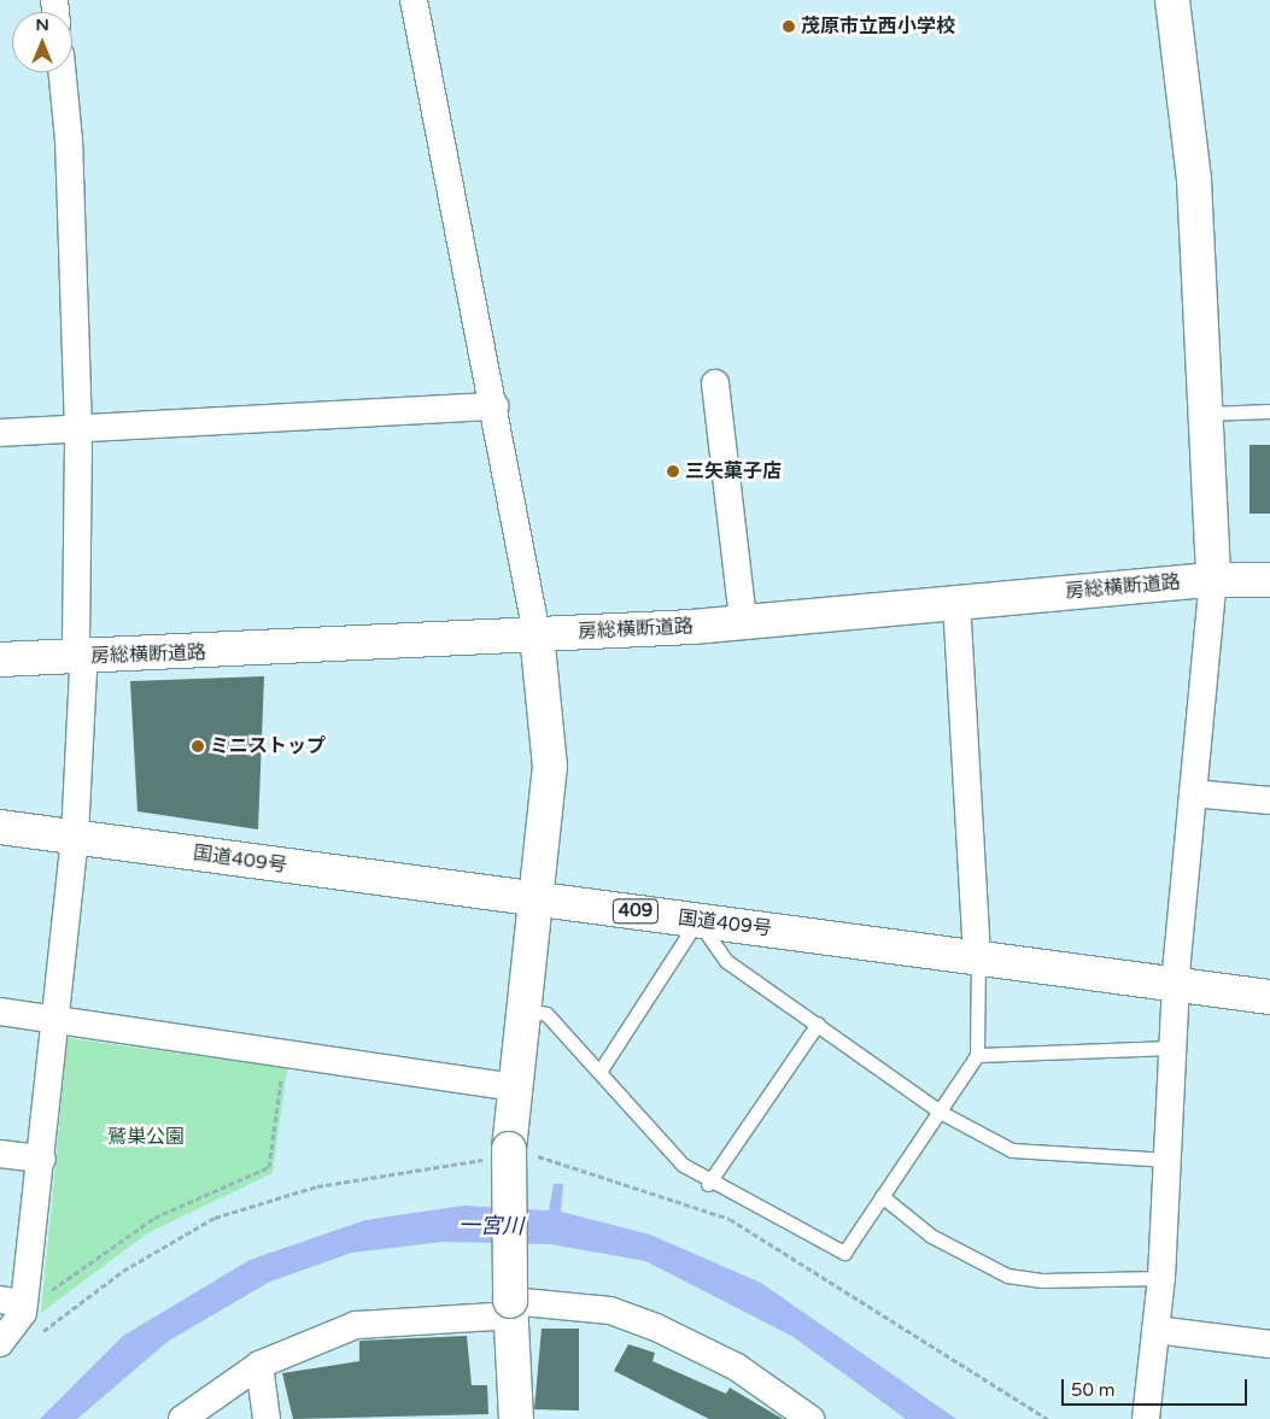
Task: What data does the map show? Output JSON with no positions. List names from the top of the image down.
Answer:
{
  "streets": {
    "main road": ["房総横断道路", "国道409号", "409"]
  },
  "water": ["一宮川"],
  "parks": ["鷲巣公園"],
  "places": ["茂原市立西小学校", "三矢菓子店", "ミニストップ"],
  "scale_bar": "50 m",
  "north": "top"
}
